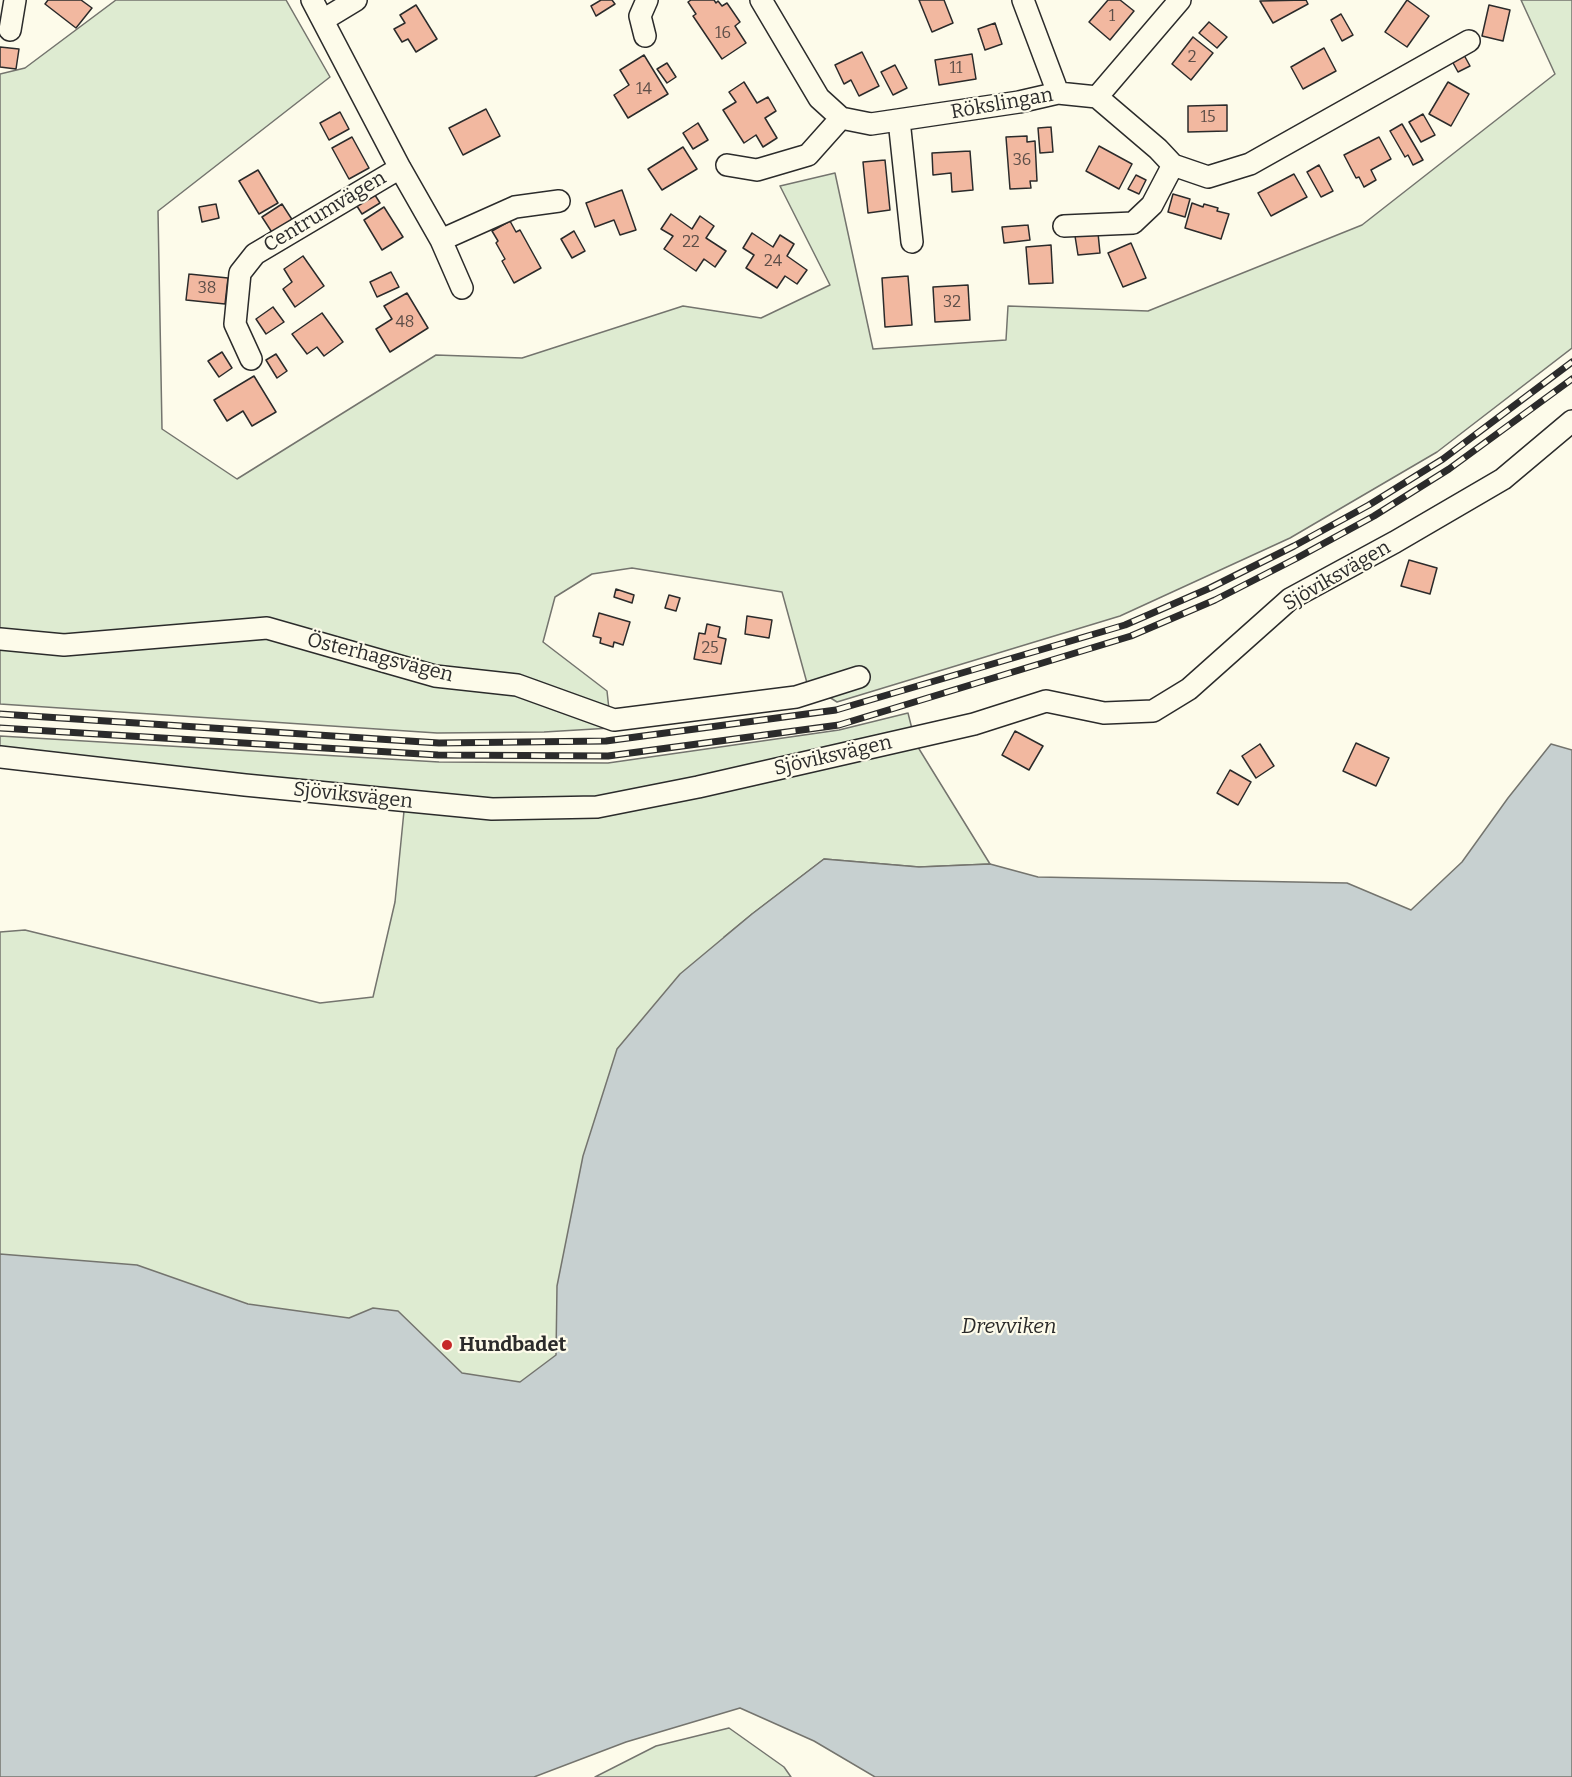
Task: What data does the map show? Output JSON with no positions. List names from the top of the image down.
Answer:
{
  "streets": {
    "street": [
      "Rökslingan",
      "Centrumvägen",
      "Sjöviksvägen",
      "Österhagsvägen"
    ]
  },
  "water": ["Drevviken"],
  "places": ["Hundbadet"],
  "house_numbers": [
    "1",
    "16",
    "2",
    "11",
    "14",
    "15",
    "36",
    "22",
    "24",
    "38",
    "32",
    "48",
    "25"
  ]
}
